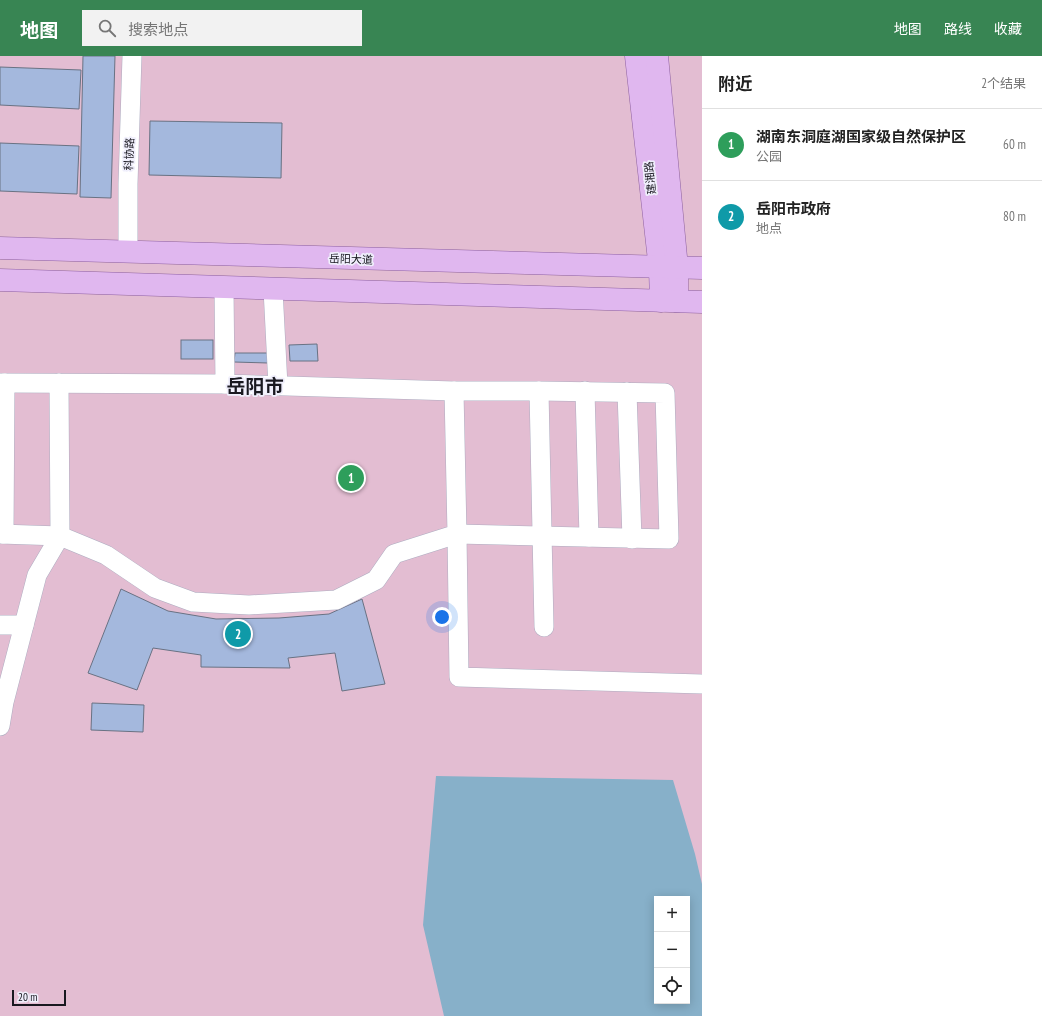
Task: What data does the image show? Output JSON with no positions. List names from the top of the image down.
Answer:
{
  "streets": {
    "main road": ["建湘路", "岳阳大道"],
    "street": ["科协路"]
  },
  "crossings": [
    ["科协路", "岳阳大道"],
    ["建湘路", "岳阳大道"]
  ],
  "districts": ["岳阳市"],
  "scale_bar": "20 m",
  "page": {
    "header": "地图",
    "search": "搜索地点",
    "nav": ["地图", "路线", "收藏"],
    "heading": ["附近", "2个结果"],
    "list": [
      {
        "mark": "1",
        "name": "湖南东洞庭湖国家级自然保护区",
        "note": "公园",
        "value": "60 m"
      },
      {
        "mark": "2",
        "name": "岳阳市政府",
        "note": "地点",
        "value": "80 m"
      }
    ],
    "pins": ["1", "2"],
    "map_buttons": ["+", "−"],
    "scale": "20 m"
  }
}
